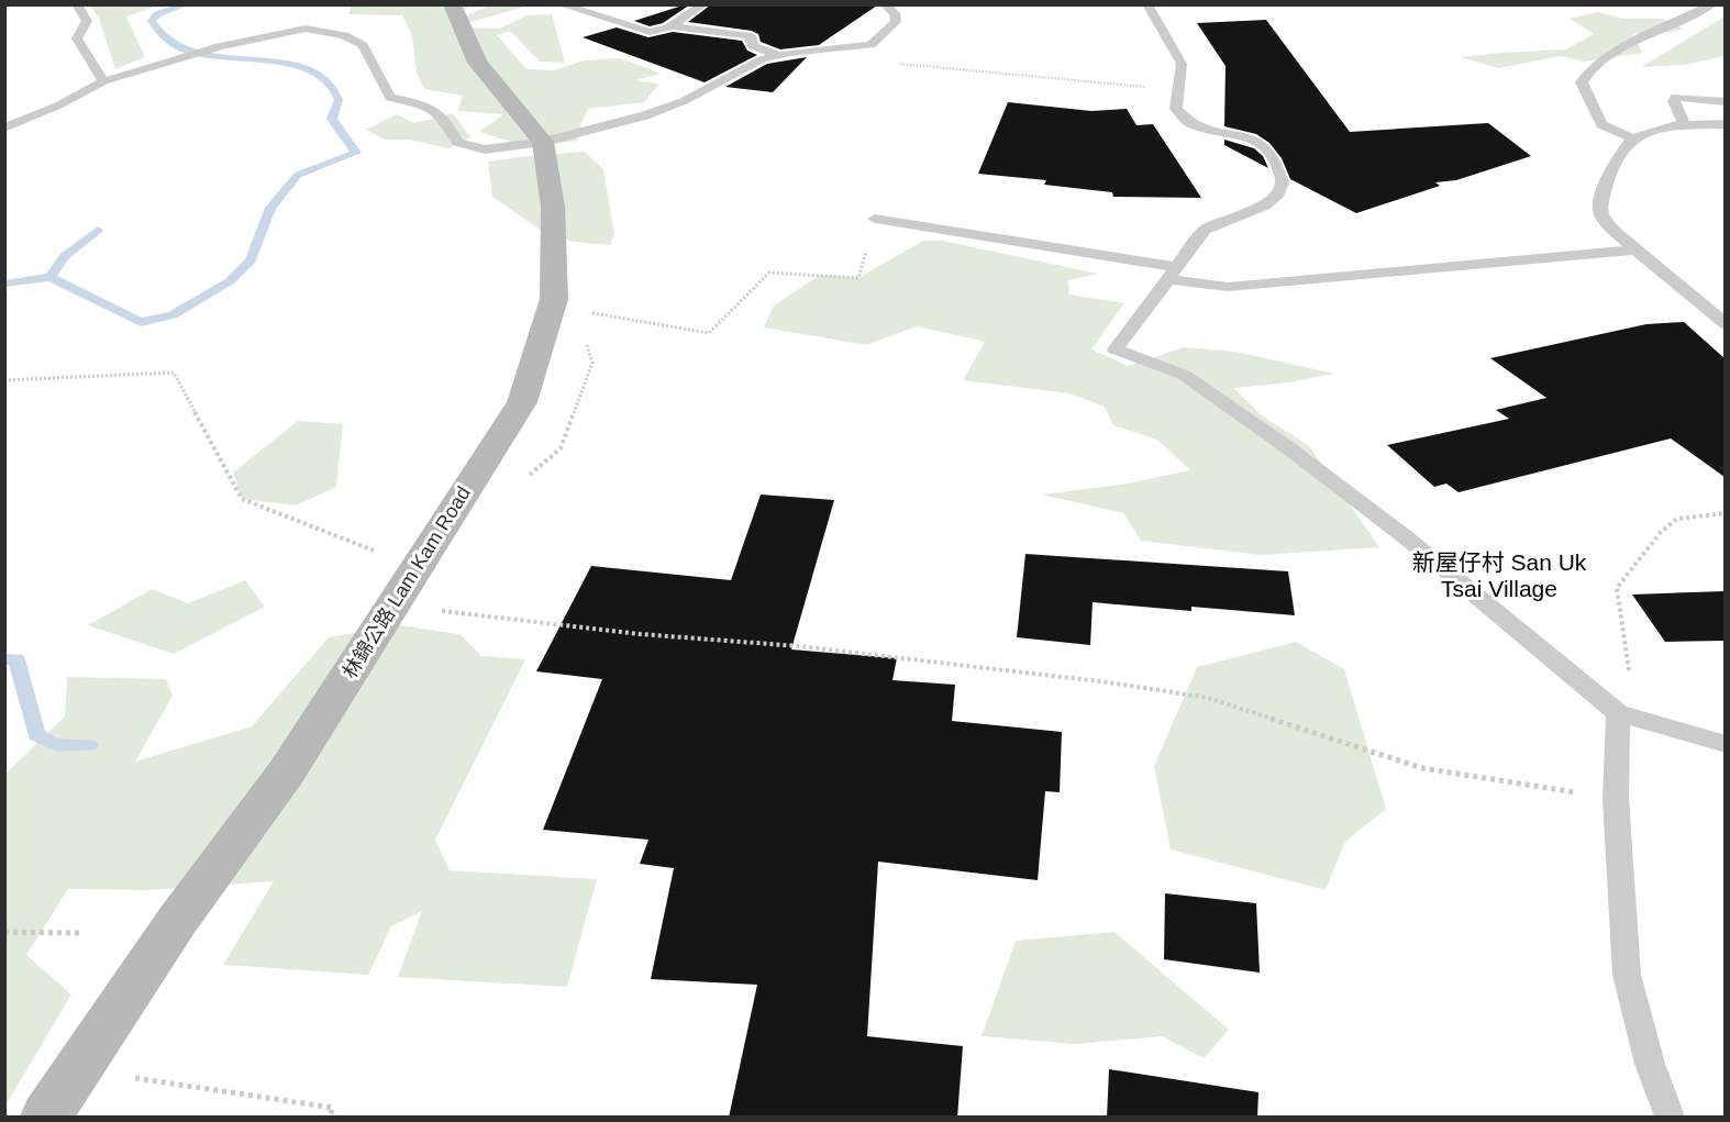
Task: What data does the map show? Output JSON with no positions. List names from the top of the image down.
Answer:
{
  "streets": {
    "main road": ["林錦公路 Lam Kam Road"]
  },
  "districts": ["新屋仔村 San Uk Tsai Village"]
}
